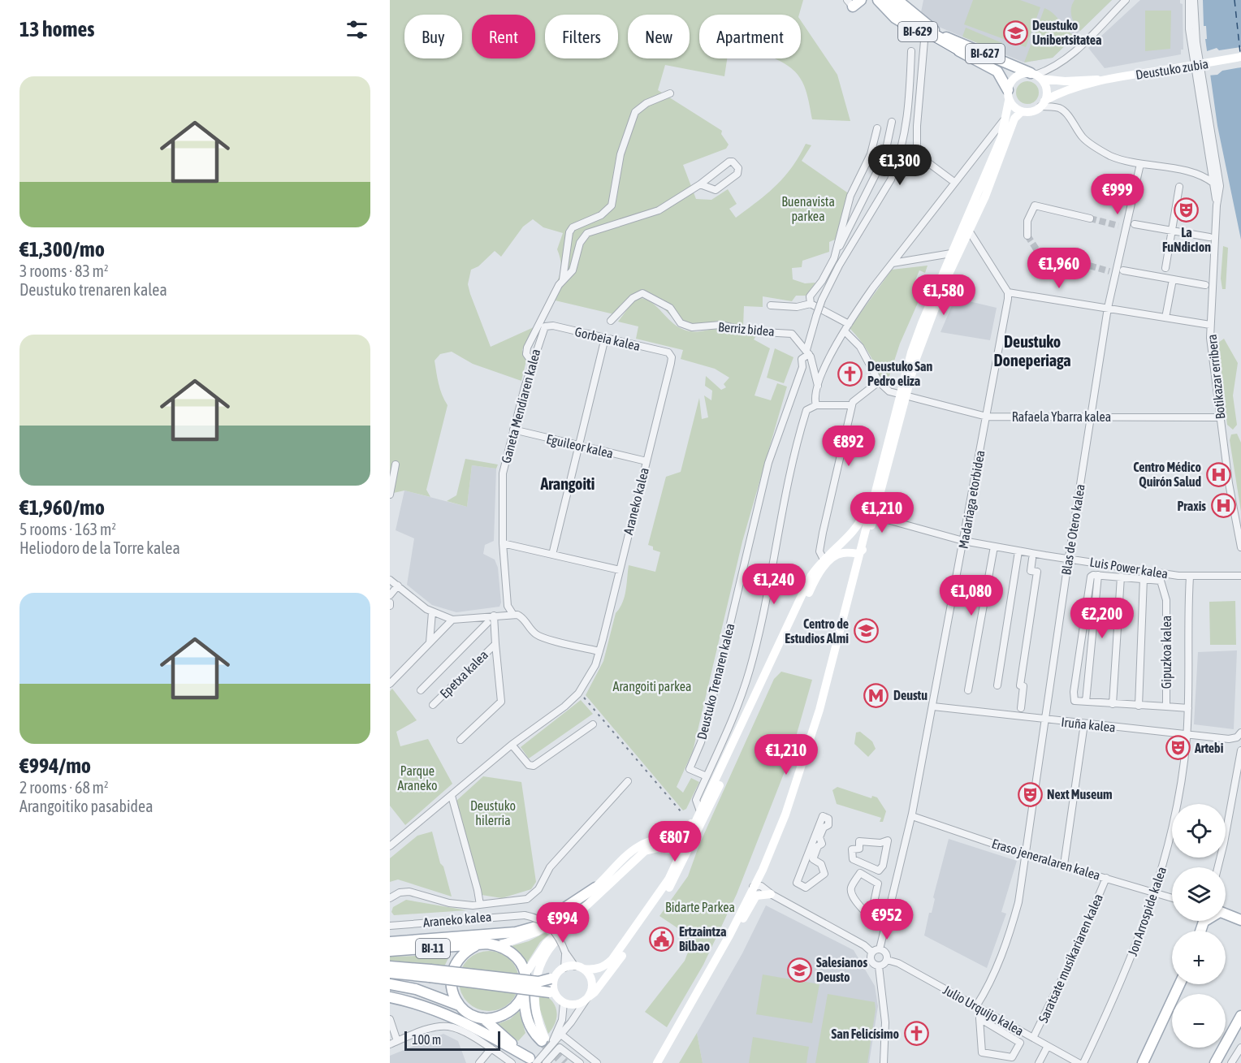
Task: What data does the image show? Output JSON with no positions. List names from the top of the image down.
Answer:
{
  "streets": {
    "highway": ["BI-627"],
    "main road": ["BI-629", "Deustuko zubia", "BI-11"],
    "street": [
      "Berriz bidea",
      "Gorbeia kalea",
      "Botikazar erribera",
      "Ganeta Mendiaren kalea",
      "Rafaela Ybarra kalea",
      "Eguileor kalea",
      "Madariaga etorbidea",
      "Araneko kalea",
      "Blas de Otero kalea",
      "Luis Power kalea",
      "Gipuzkoa kalea",
      "Epetxa kalea",
      "Deustuko Trenaren kalea",
      "Iruña kalea",
      "Eraso jeneralaren kalea",
      "Jon Arrospide kalea",
      "Saratsate musikariaren kalea",
      "Julio Urquijo kalea"
    ]
  },
  "crossings": [
    ["BI-629", "BI-627"],
    ["BI-627", "Deustuko zubia"],
    ["Berriz bidea", "Deustuko Trenaren kalea"],
    ["Gorbeia kalea", "Ganeta Mendiaren kalea"],
    ["Gorbeia kalea", "Araneko kalea"],
    ["Botikazar erribera", "Rafaela Ybarra kalea"],
    ["Ganeta Mendiaren kalea", "Eguileor kalea"],
    ["Rafaela Ybarra kalea", "Madariaga etorbidea"],
    ["Rafaela Ybarra kalea", "Blas de Otero kalea"],
    ["Eguileor kalea", "Araneko kalea"],
    ["Madariaga etorbidea", "Luis Power kalea"],
    ["Madariaga etorbidea", "Iruña kalea"],
    ["Madariaga etorbidea", "Eraso jeneralaren kalea"],
    ["Madariaga etorbidea", "Julio Urquijo kalea"],
    ["Blas de Otero kalea", "Luis Power kalea"],
    ["Blas de Otero kalea", "Iruña kalea"],
    ["Blas de Otero kalea", "Eraso jeneralaren kalea"],
    ["Blas de Otero kalea", "Julio Urquijo kalea"],
    ["Luis Power kalea", "Jon Arrospide kalea"],
    ["Iruña kalea", "Jon Arrospide kalea"],
    ["Eraso jeneralaren kalea", "Jon Arrospide kalea"],
    ["Eraso jeneralaren kalea", "Saratsate musikariaren kalea"],
    ["Saratsate musikariaren kalea", "Julio Urquijo kalea"]
  ],
  "districts": ["Deustuko Doneperiaga", "Arangoiti"],
  "parks": [
    "Buenavista parkea",
    "Arangoiti parkea",
    "Parque Araneko",
    "Deustuko hilerria",
    "Bidarte Parkea"
  ],
  "places": {
    "school or university": ["Deustuko Unibertsitatea", "Centro de Estudios Almi", "Salesianos Deusto"],
    "theatre": ["La FuNdicIon", "Artebi", "Next Museum"],
    "church": ["Deustuko San Pedro eliza", "San Felicísimo"],
    "hospital": ["Centro Médico Quirón Salud", "Praxis"],
    "metro station": ["Deustu"],
    "public building": ["Ertzaintza Bilbao"]
  },
  "scale_bar": "100 m",
  "page": {
    "heading": "13 homes",
    "chip": [
      "Buy",
      "Rent",
      "Filters",
      "New",
      "Apartment"
    ],
    "list": [
      {
        "name": "€1,300/mo",
        "note": "3 rooms · 83 m² · Deustuko trenaren kalea"
      },
      {
        "name": "€1,960/mo",
        "note": "5 rooms · 163 m² · Heliodoro de la Torre kalea"
      },
      {
        "name": "€994/mo",
        "note": "2 rooms · 68 m² · Arangoitiko pasabidea"
      }
    ],
    "price": [
      "€1,300",
      "€999",
      "€1,960",
      "€1,580",
      "€892",
      "€1,210",
      "€1,240",
      "€1,080",
      "€2,200",
      "€1,210",
      "€807",
      "€952",
      "€994"
    ],
    "map_buttons": ["+", "−"],
    "scale": "100 m"
  }
}
